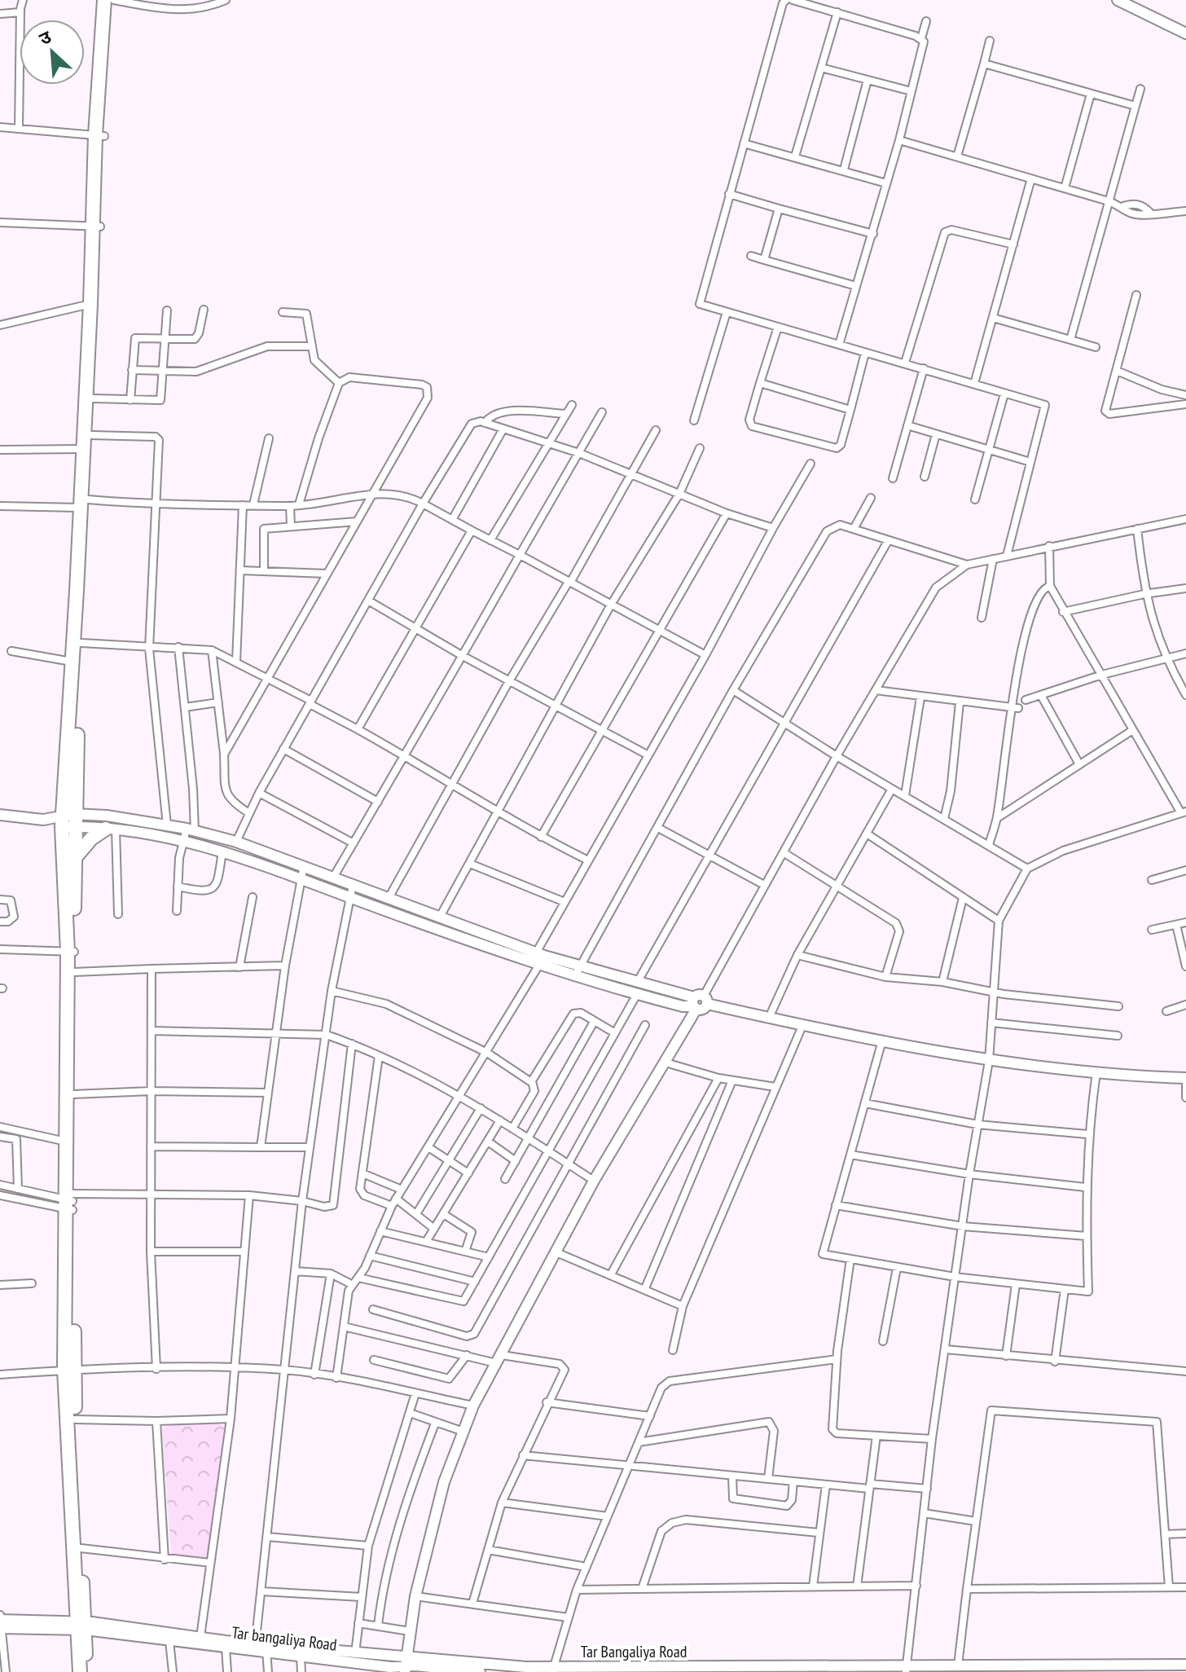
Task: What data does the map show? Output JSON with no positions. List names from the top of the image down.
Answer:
{
  "streets": {
    "street": ["Tar bangaliya Road", "Tar Bangaliya Road"]
  },
  "crossings": [
    ["Tar bangaliya Road", "Tar Bangaliya Road"]
  ],
  "north": "top left"
}
